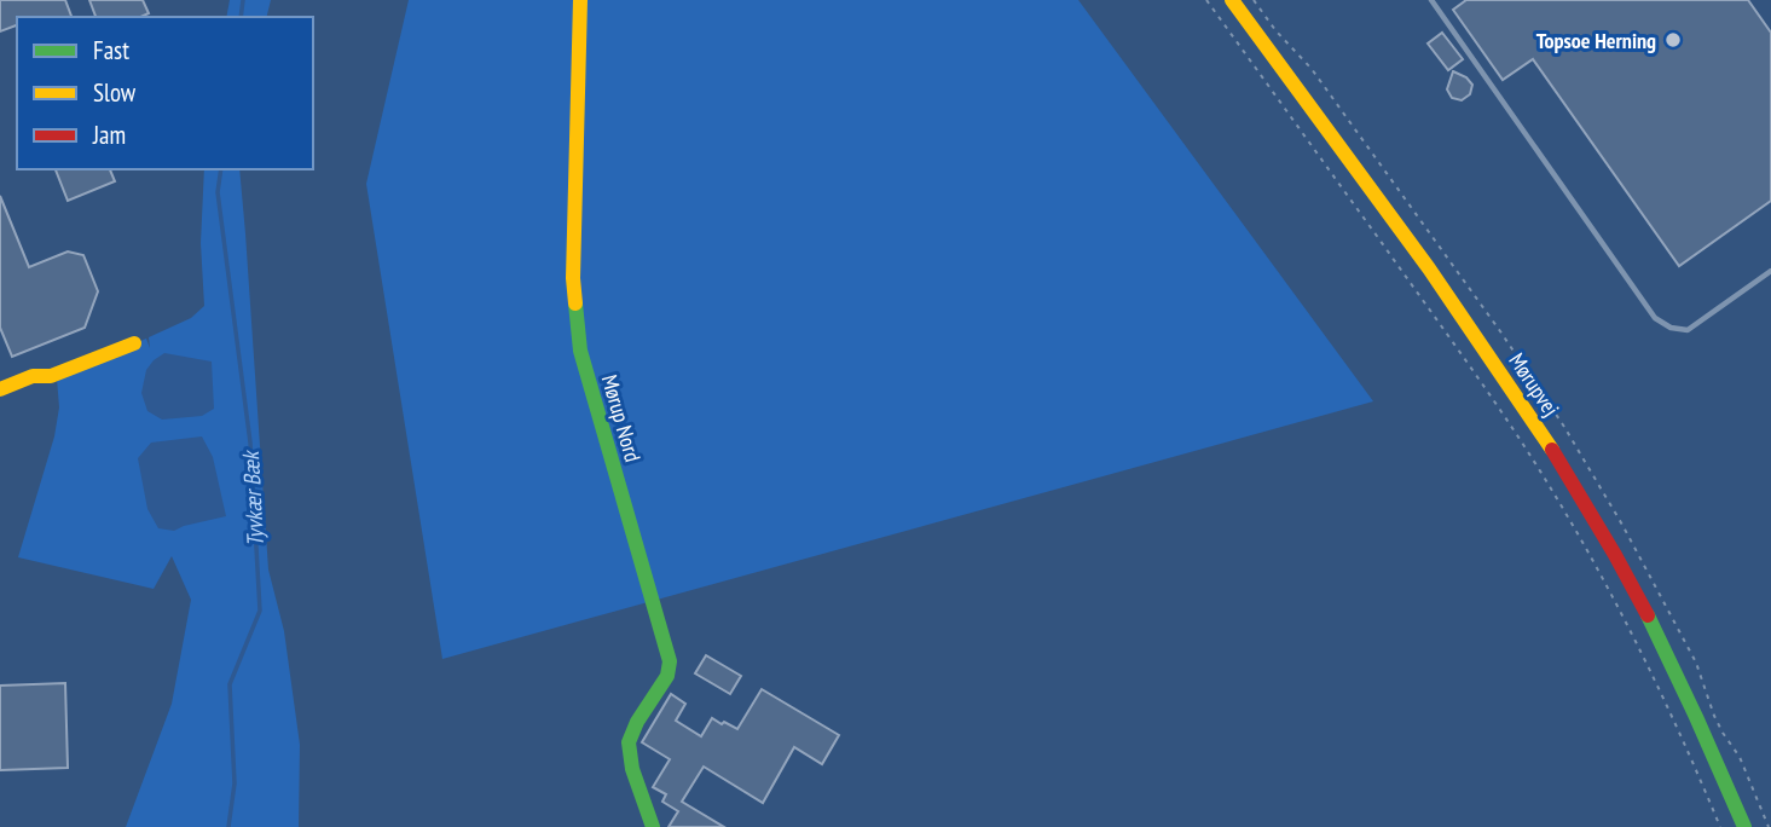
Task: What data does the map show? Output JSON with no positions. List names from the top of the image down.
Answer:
{
  "streets": {
    "street": ["Mørupvej", "Mørup Nord"]
  },
  "water": ["Tyvkær Bæk"],
  "places": ["Topsoe Herning"],
  "legend": ["Fast", "Slow", "Jam"]
}
